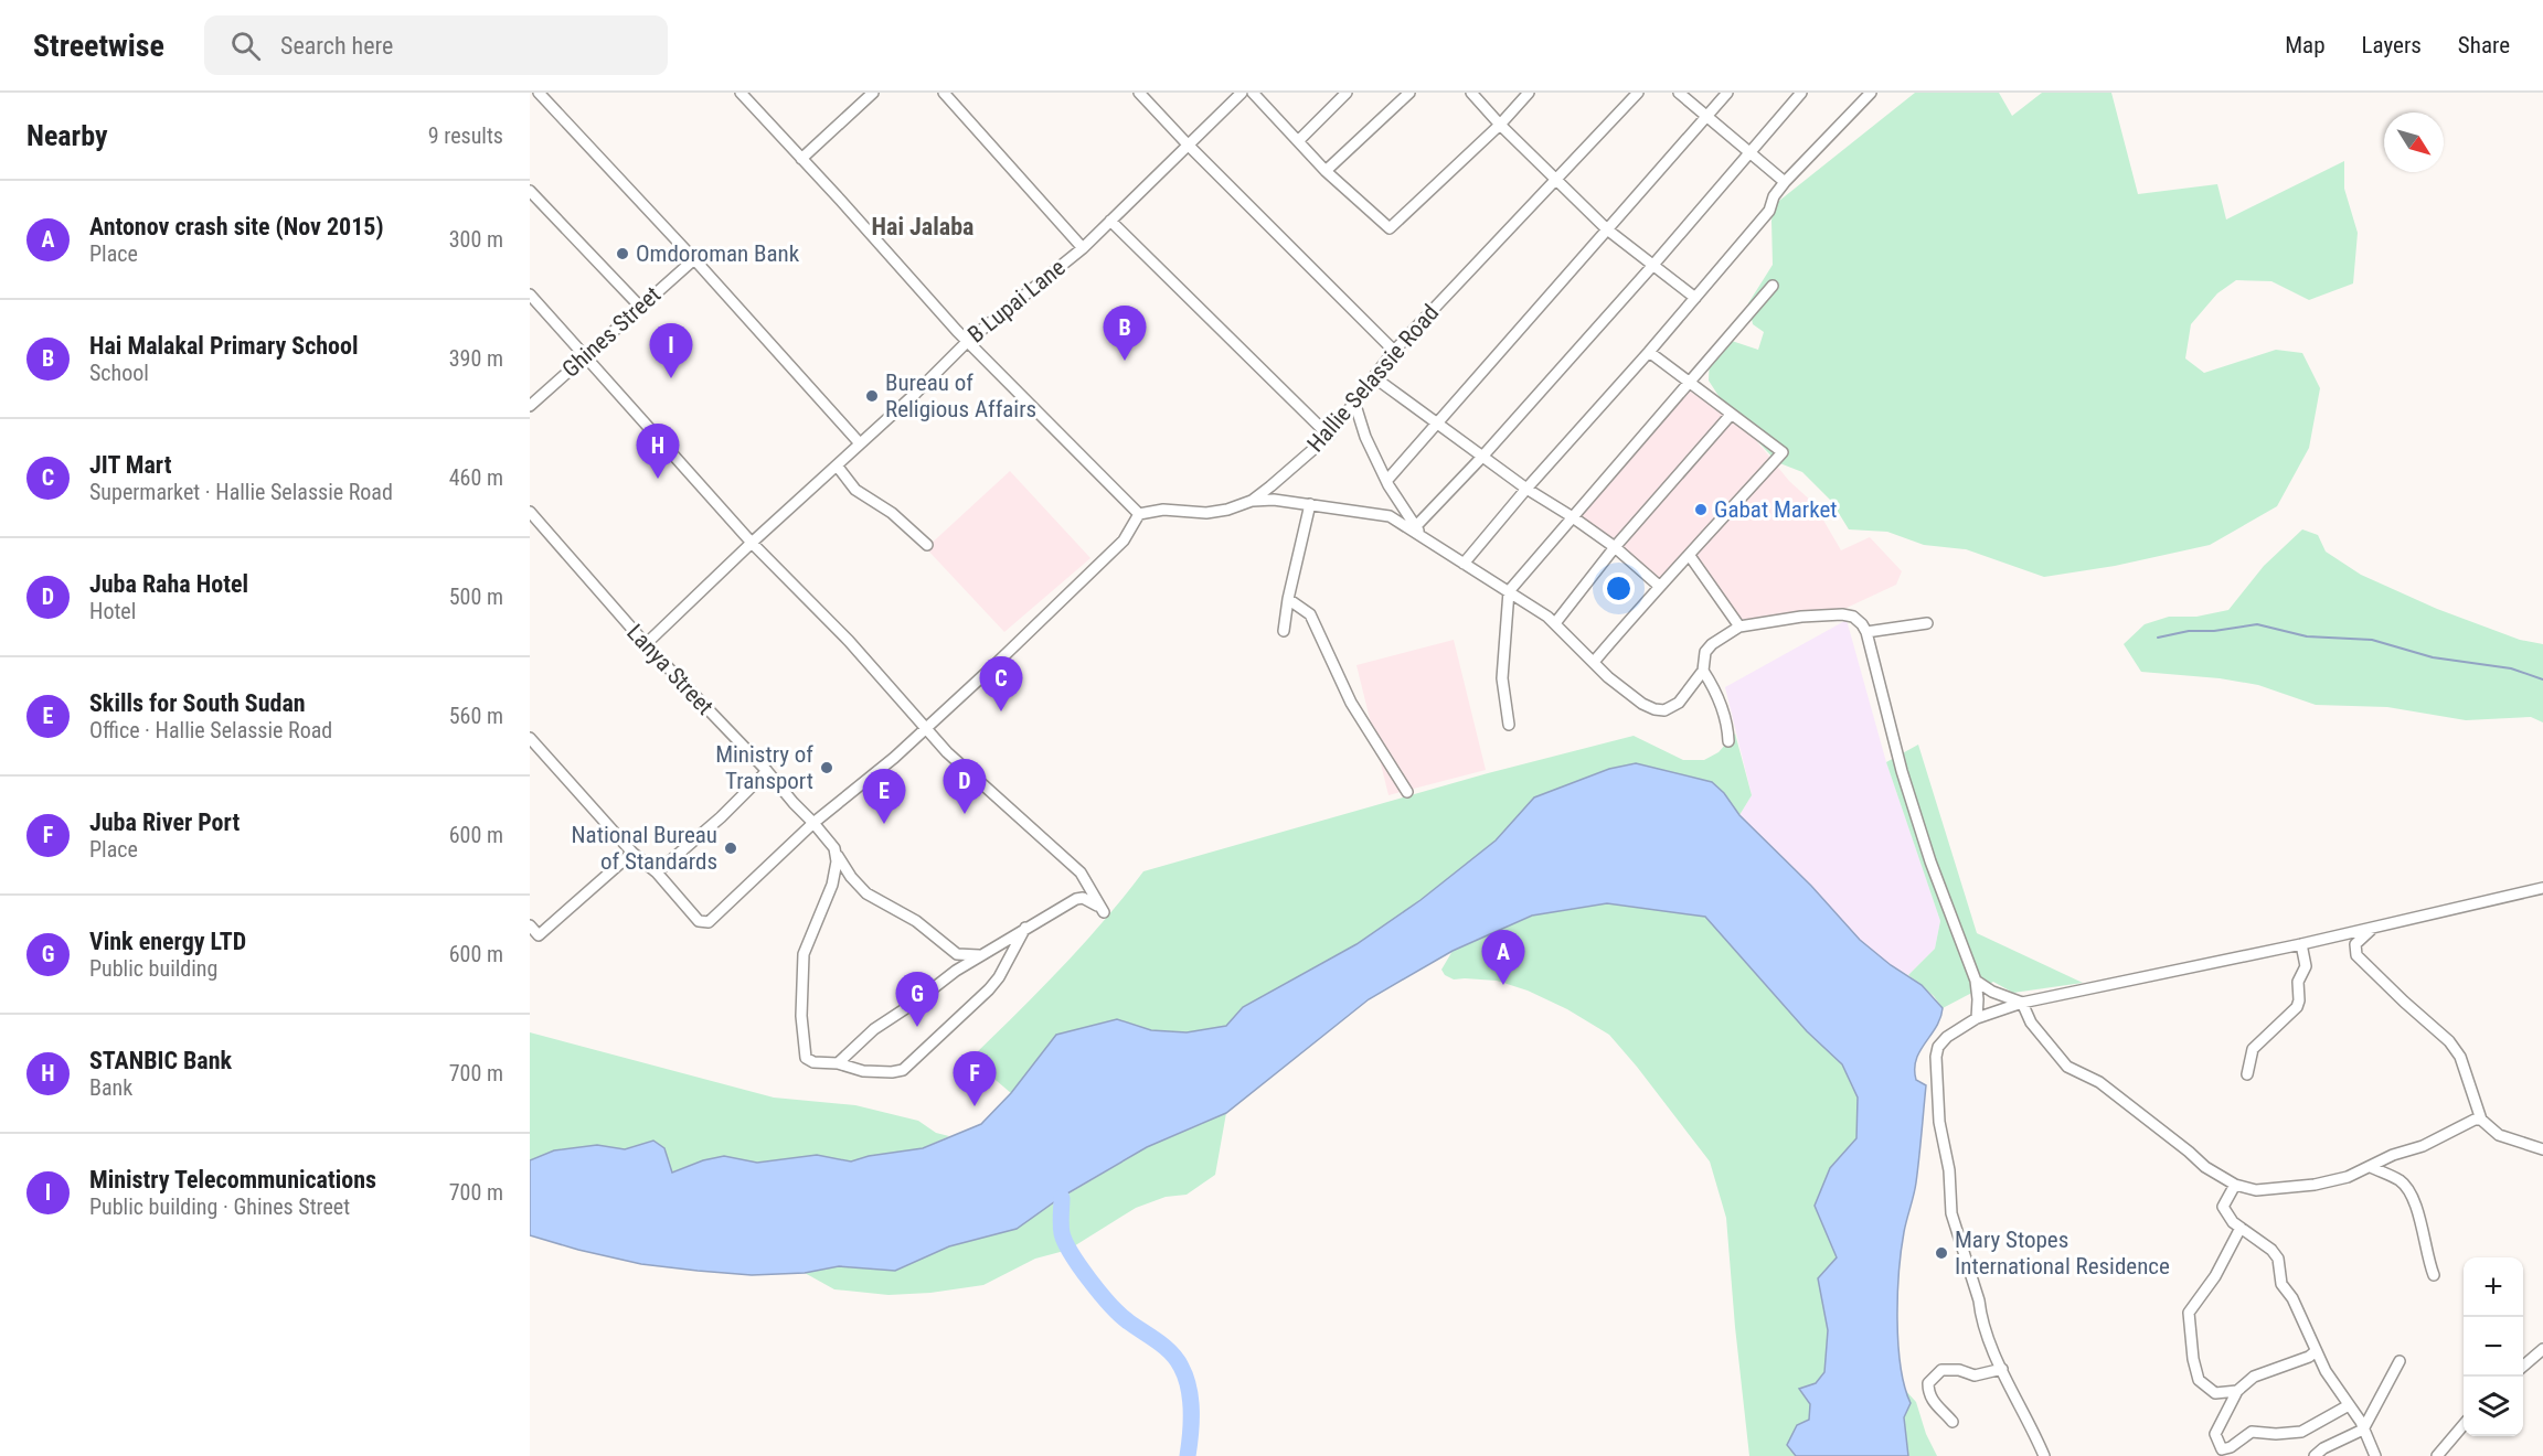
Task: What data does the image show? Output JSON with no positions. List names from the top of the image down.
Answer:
{
  "streets": {
    "street": [
      "B Lupai Lane",
      "Ghines Street",
      "Hallie Selassie Road",
      "Lanya Street"
    ]
  },
  "crossings": [
    ["B Lupai Lane", "Lanya Street"]
  ],
  "districts": ["Hai Jalaba"],
  "places": [
    "Omdoroman Bank",
    "Bureau of Religious Affairs",
    "Gabat Market",
    "Ministry of Transport",
    "National Bureau of Standards",
    "Mary Stopes International Residence"
  ],
  "north": "bottom right",
  "page": {
    "header": "Streetwise",
    "search": "Search here",
    "nav": ["Map", "Layers", "Share"],
    "heading": ["Nearby", "9 results"],
    "list": [
      {
        "mark": "A",
        "name": "Antonov crash site (Nov 2015)",
        "note": "Place",
        "value": "300 m"
      },
      {
        "mark": "B",
        "name": "Hai Malakal Primary School",
        "note": "School",
        "value": "390 m"
      },
      {
        "mark": "C",
        "name": "JIT Mart",
        "note": "Supermarket · Hallie Selassie Road",
        "value": "460 m"
      },
      {
        "mark": "D",
        "name": "Juba Raha Hotel",
        "note": "Hotel",
        "value": "500 m"
      },
      {
        "mark": "E",
        "name": "Skills for South Sudan",
        "note": "Office · Hallie Selassie Road",
        "value": "560 m"
      },
      {
        "mark": "F",
        "name": "Juba River Port",
        "note": "Place",
        "value": "600 m"
      },
      {
        "mark": "G",
        "name": "Vink energy LTD",
        "note": "Public building",
        "value": "600 m"
      },
      {
        "mark": "H",
        "name": "STANBIC Bank",
        "note": "Bank",
        "value": "700 m"
      },
      {
        "mark": "I",
        "name": "Ministry Telecommunications",
        "note": "Public building · Ghines Street",
        "value": "700 m"
      }
    ],
    "pins": [
      "B",
      "I",
      "H",
      "C",
      "D",
      "E",
      "A",
      "G",
      "F"
    ],
    "map_buttons": ["+", "−"]
  }
}
